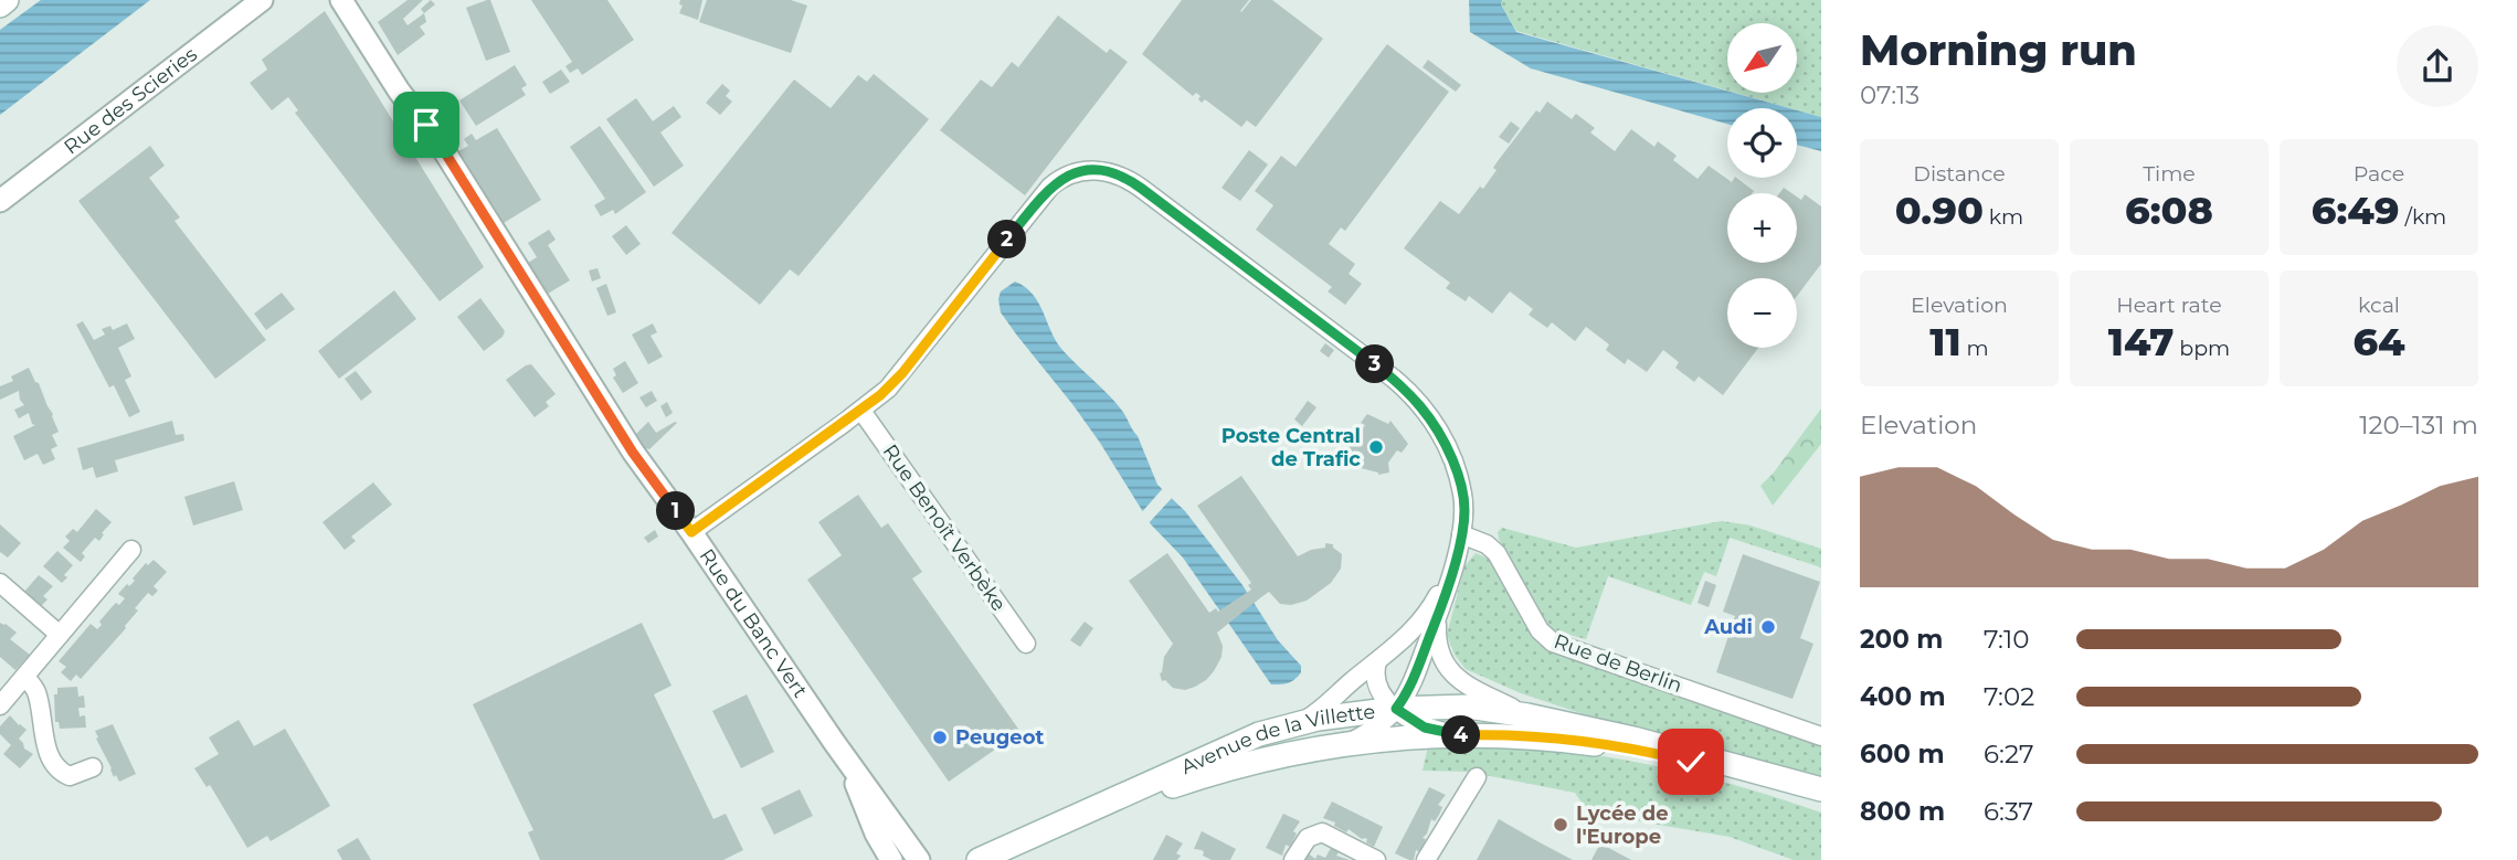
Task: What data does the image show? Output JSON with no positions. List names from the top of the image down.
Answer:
{
  "streets": {
    "main road": ["Avenue de la Villette"],
    "street": [
      "Rue des Scieries",
      "Rue Benoît Verbèke",
      "Rue du Banc Vert",
      "Rue de Berlin"
    ]
  },
  "places": [
    "Poste Central de Trafic",
    "Audi",
    "Peugeot",
    "Lycée de l'Europe"
  ],
  "north": "bottom left",
  "page": {
    "heading": ["Morning run", "07:13"],
    "map_buttons": ["+", "−"],
    "stats": [
      ["Distance", "0.90 km"],
      ["Time", "6:08"],
      ["Pace", "6:49 /km"],
      ["Elevation", "11 m"],
      ["Heart rate", "147 bpm"],
      ["kcal", "64"]
    ],
    "pins": [
      "2",
      "3",
      "1",
      "4"
    ],
    "chart": ["Elevation", "120–131 m"],
    "list": [
      {
        "name": "200 m",
        "note": "7:10"
      },
      {
        "name": "400 m",
        "note": "7:02"
      },
      {
        "name": "600 m",
        "note": "6:27"
      },
      {
        "name": "800 m",
        "note": "6:37"
      }
    ]
  }
}
